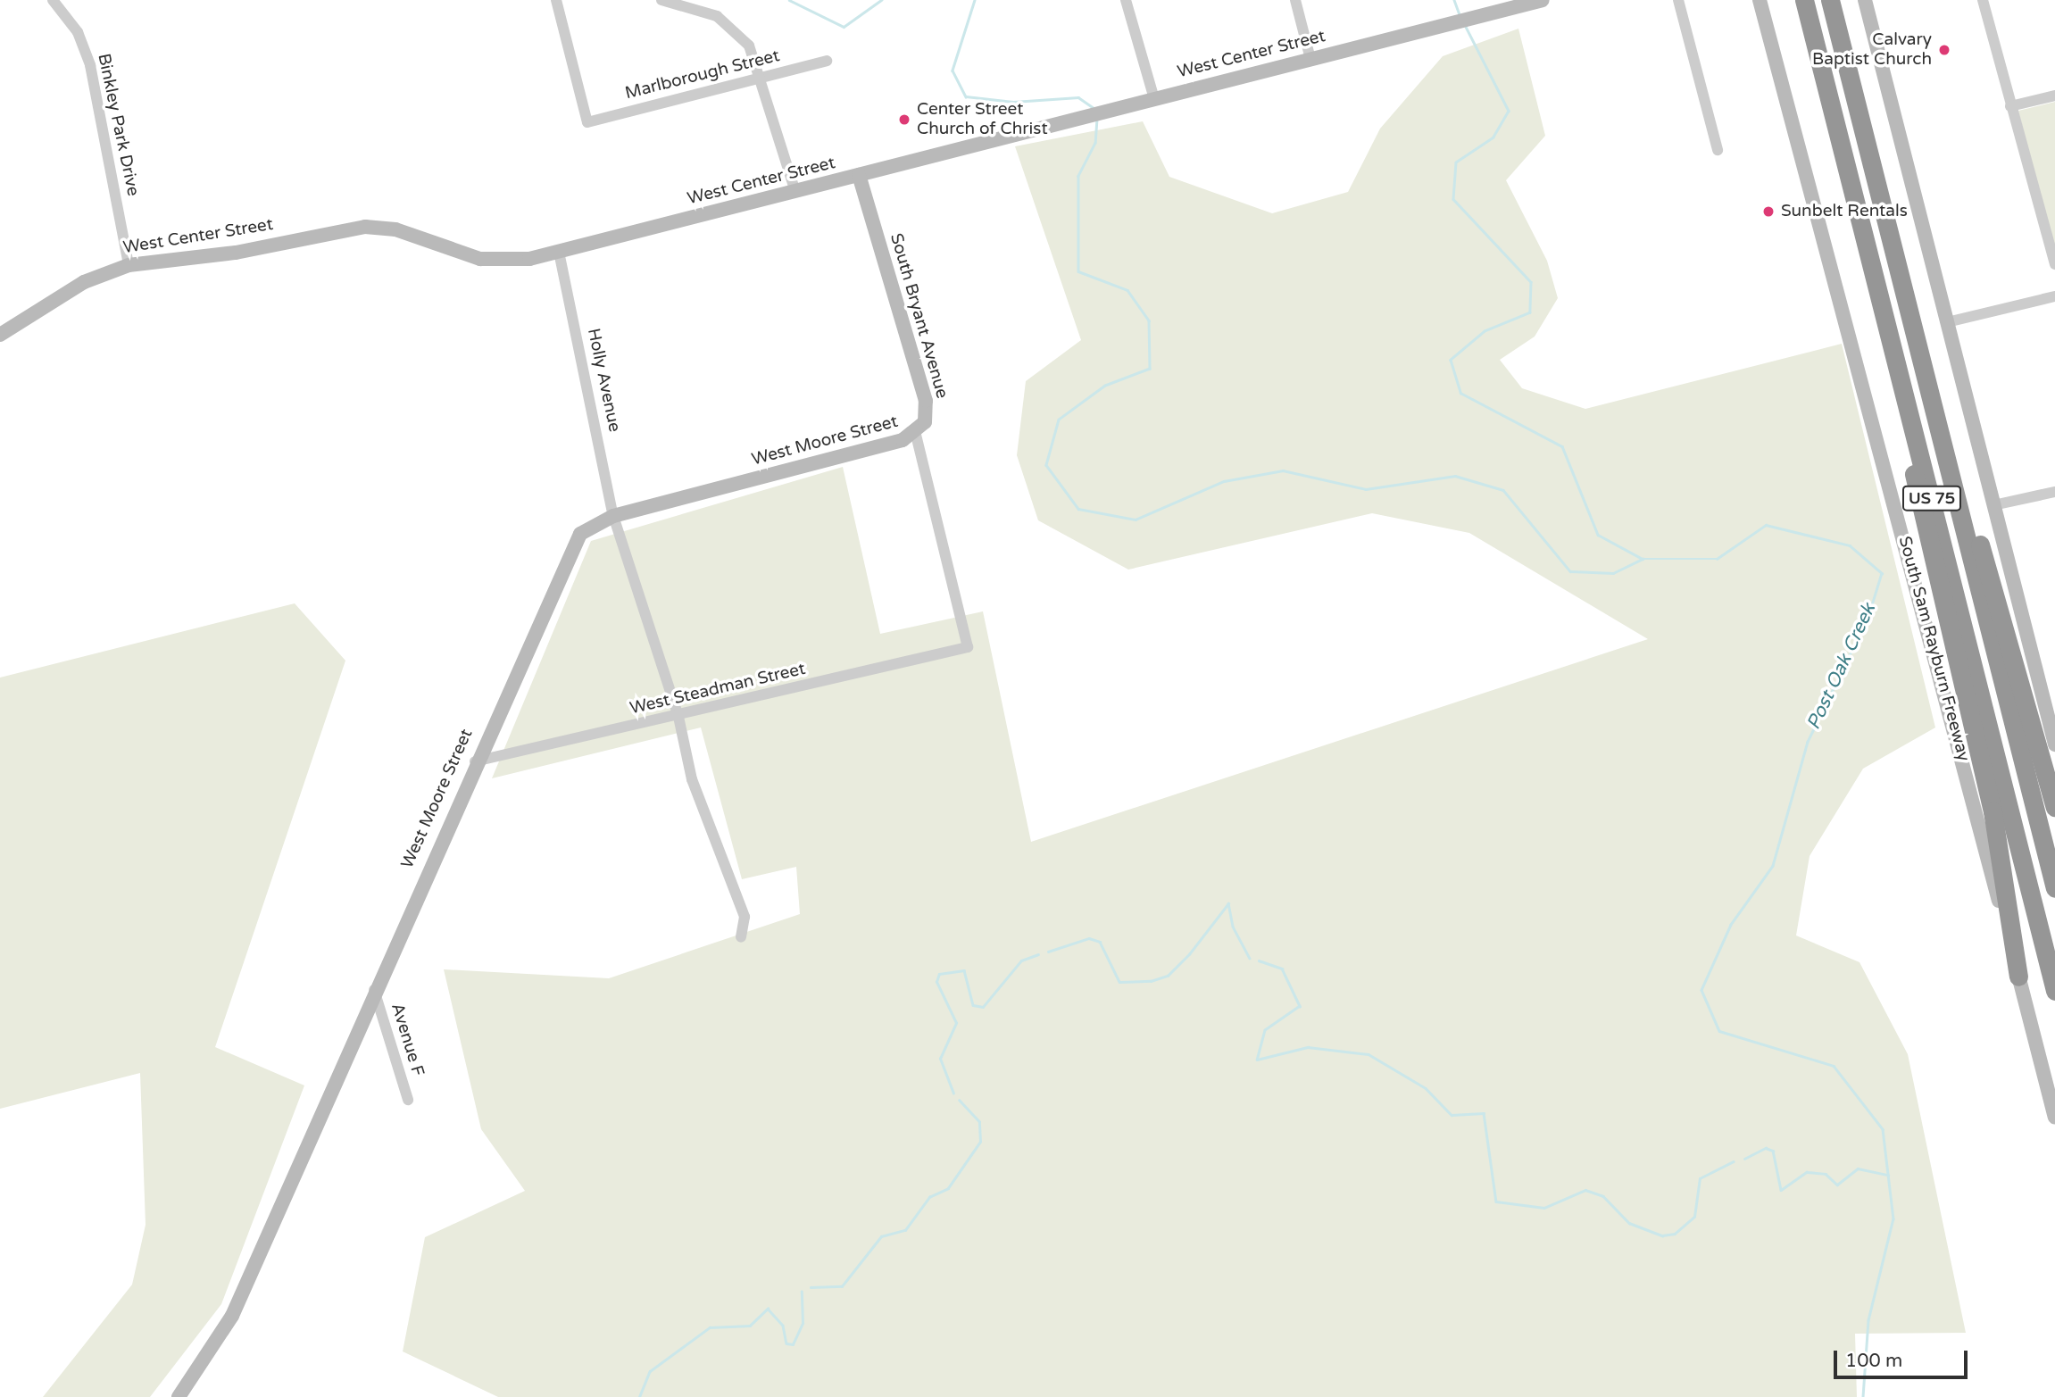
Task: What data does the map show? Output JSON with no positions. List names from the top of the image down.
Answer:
{
  "streets": {
    "highway": ["US 75", "South Sam Rayburn Freeway"],
    "street": [
      "West Center Street",
      "Marlborough Street",
      "Binkley Park Drive",
      "South Bryant Avenue",
      "Holly Avenue",
      "West Moore Street",
      "West Steadman Street",
      "Avenue F"
    ]
  },
  "crossings": [
    ["West Center Street", "Binkley Park Drive"],
    ["West Center Street", "South Bryant Avenue"],
    ["West Center Street", "Holly Avenue"],
    ["South Bryant Avenue", "West Moore Street"],
    ["South Bryant Avenue", "West Steadman Street"],
    ["Holly Avenue", "West Moore Street"],
    ["Holly Avenue", "West Steadman Street"],
    ["West Moore Street", "West Steadman Street"],
    ["West Moore Street", "Avenue F"]
  ],
  "water": ["Post Oak Creek"],
  "places": ["Calvary Baptist Church", "Center Street Church of Christ", "Sunbelt Rentals"],
  "scale_bar": "100 m"
}
